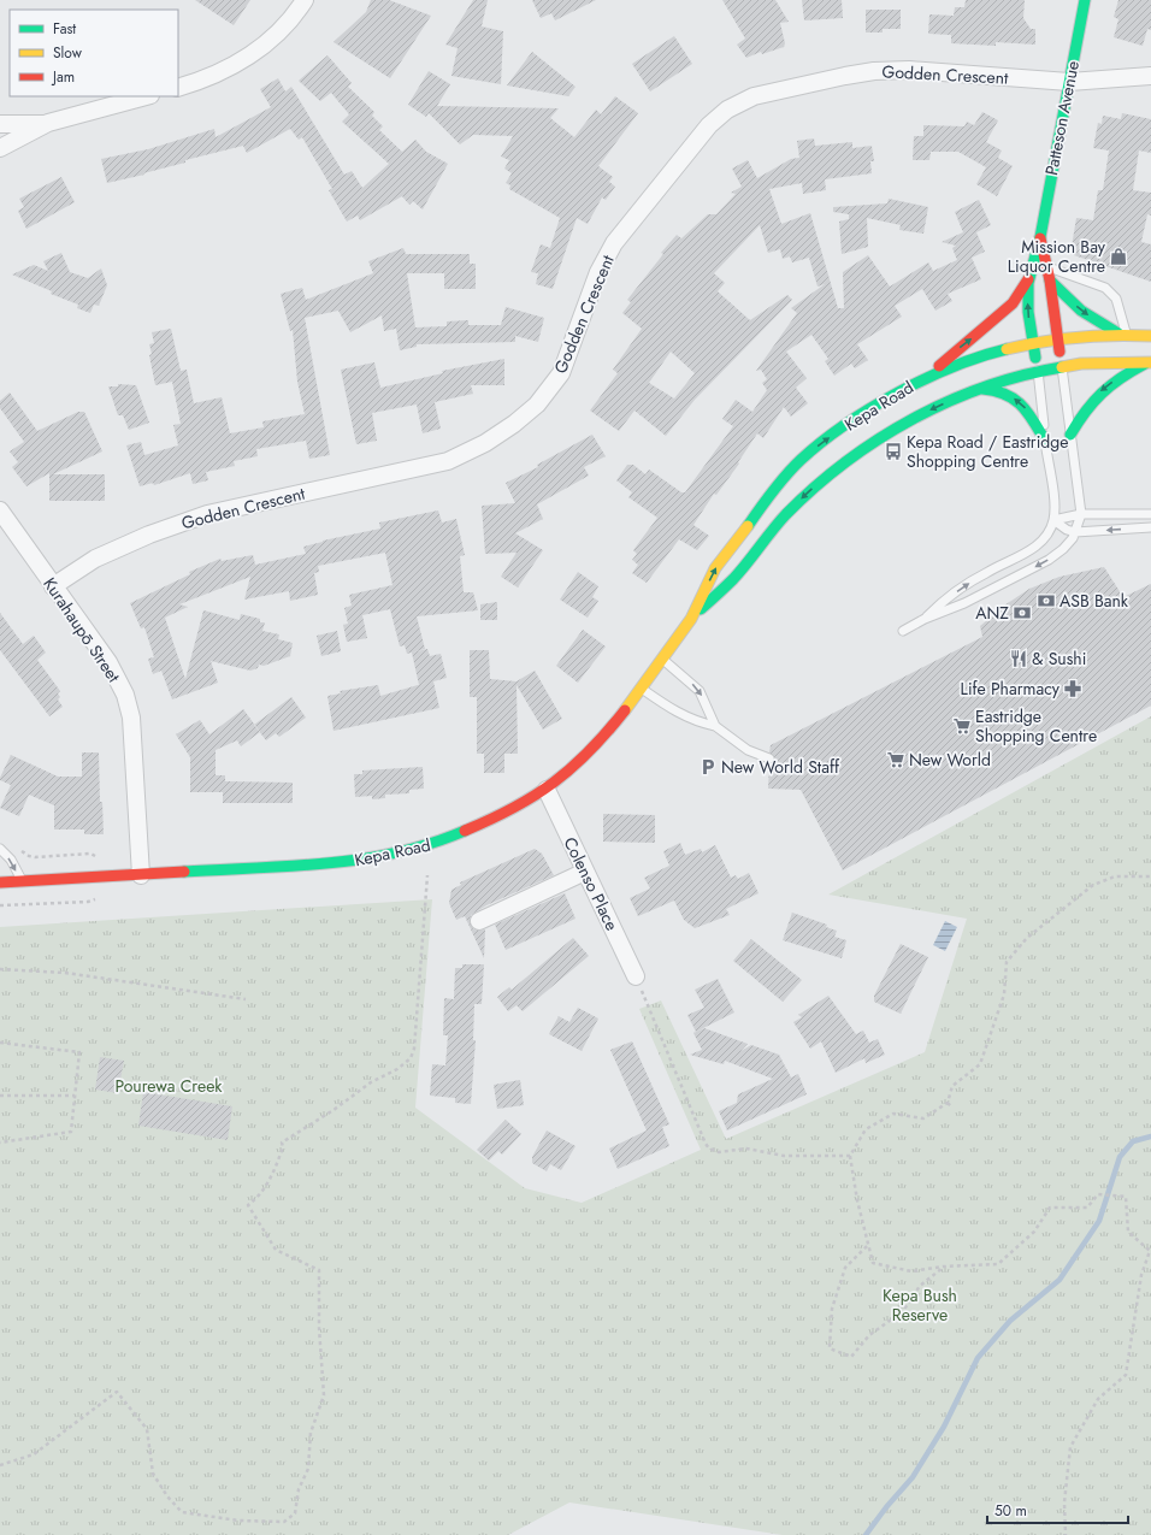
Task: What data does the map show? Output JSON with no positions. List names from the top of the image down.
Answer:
{
  "streets": {
    "main road": ["Patteson Avenue", "Kepa Road"],
    "street": ["Godden Crescent", "Kurahaupō Street", "Colenso Place"]
  },
  "crossings": [
    ["Godden Crescent", "Patteson Avenue"],
    ["Godden Crescent", "Kurahaupō Street"],
    ["Patteson Avenue", "Kepa Road"],
    ["Kepa Road", "Kurahaupō Street"],
    ["Kepa Road", "Colenso Place"]
  ],
  "parks": ["Pourewa Creek", "Kepa Bush Reserve"],
  "places": {
    "shop": ["Mission Bay Liquor Centre"],
    "bus stop": ["Kepa Road / Eastridge Shopping Centre"],
    "bank": ["ASB Bank", "ANZ"],
    "restaurant": ["& Sushi"],
    "pharmacy": ["Life Pharmacy"],
    "supermarket": ["Eastridge Shopping Centre", "New World"],
    "parking": ["New World Staff"]
  },
  "legend": ["Fast", "Slow", "Jam"],
  "scale_bar": "50 m"
}
